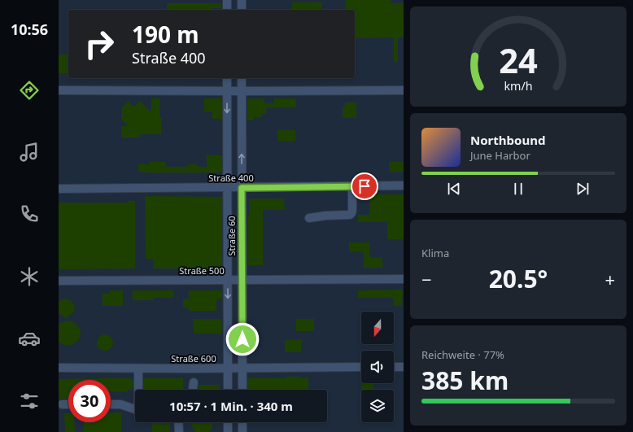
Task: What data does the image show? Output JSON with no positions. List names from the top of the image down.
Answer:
{
  "streets": {
    "street": [
      "Straße 400",
      "Straße 60",
      "Straße 500",
      "Straße 600"
    ]
  },
  "crossings": [
    ["Straße 400", "Straße 60"],
    ["Straße 60", "Straße 500"],
    ["Straße 60", "Straße 600"]
  ],
  "north": "bottom",
  "page": {
    "tabs": "10:56",
    "turn": ["190 m", "Straße 400"],
    "song": ["Northbound", "June Harbor"],
    "tile": [
      "Klima",
      ["Reichweite · 77%", "385 km"]
    ],
    "heat": ["−", "20.5°", "+"],
    "limit": "30",
    "trip": "10:57 · 1 Min. · 340 m",
    "gauge": ["24", "km/h"]
  }
}
